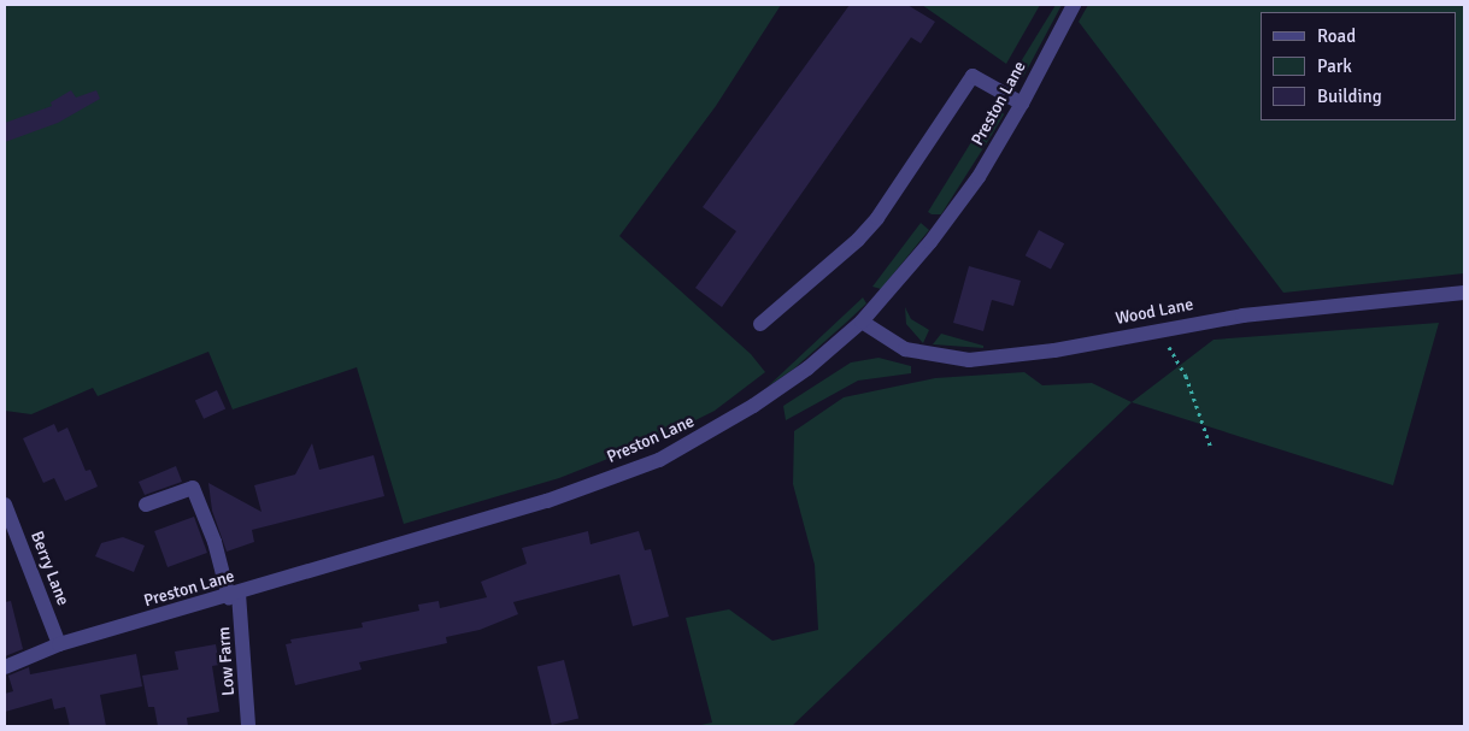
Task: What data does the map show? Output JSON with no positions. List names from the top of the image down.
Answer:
{
  "streets": {
    "street": [
      "Preston Lane",
      "Wood Lane",
      "Berry Lane",
      "Low Farm"
    ]
  },
  "crossings": [
    ["Preston Lane", "Wood Lane"],
    ["Preston Lane", "Berry Lane"],
    ["Preston Lane", "Low Farm"]
  ],
  "legend": ["Road", "Park", "Building"]
}
